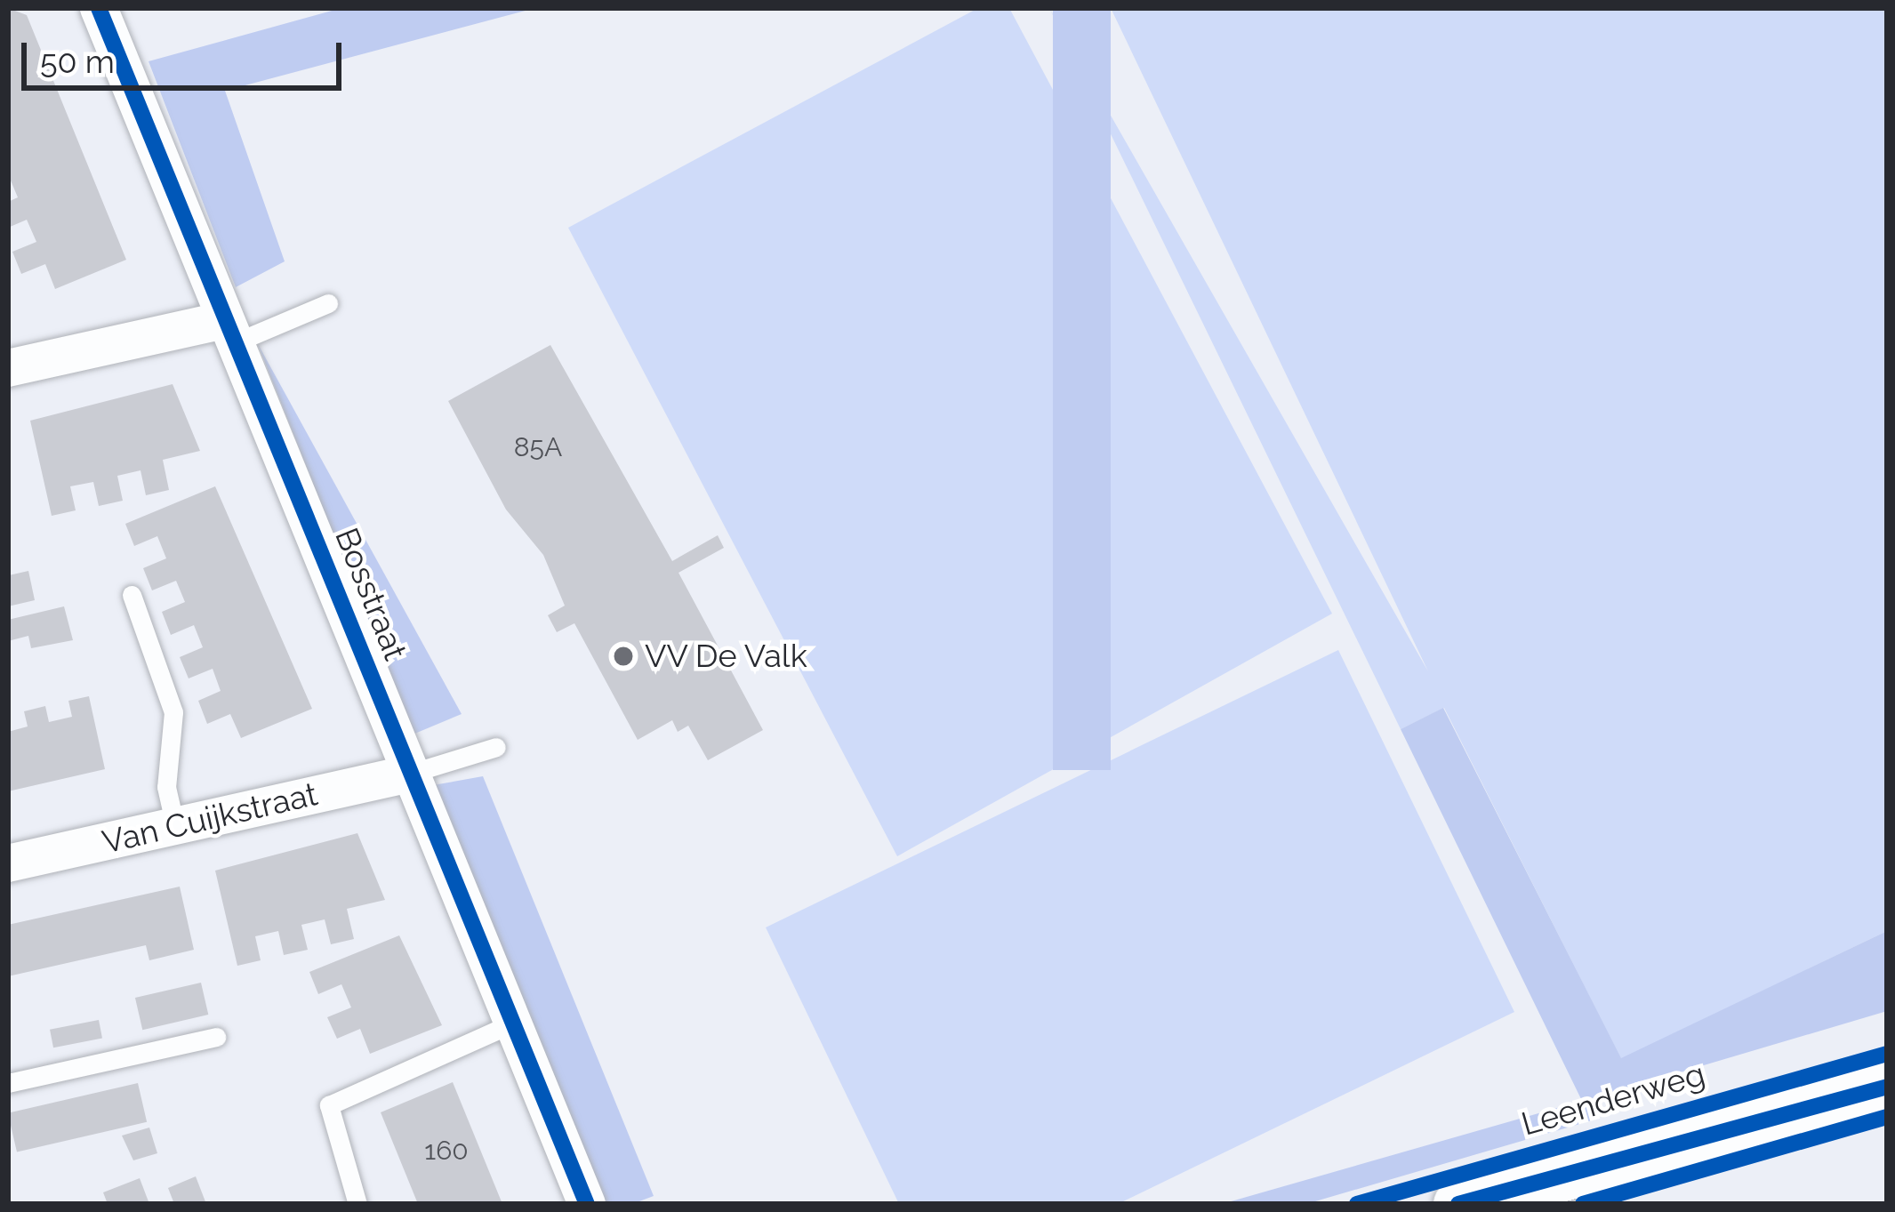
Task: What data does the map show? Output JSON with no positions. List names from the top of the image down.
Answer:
{
  "streets": {
    "street": ["Bosstraat", "Van Cuijkstraat", "Leenderweg"]
  },
  "crossings": [
    ["Bosstraat", "Van Cuijkstraat"]
  ],
  "places": ["VV De Valk"],
  "house_numbers": ["85A", "160"],
  "scale_bar": "50 m"
}
